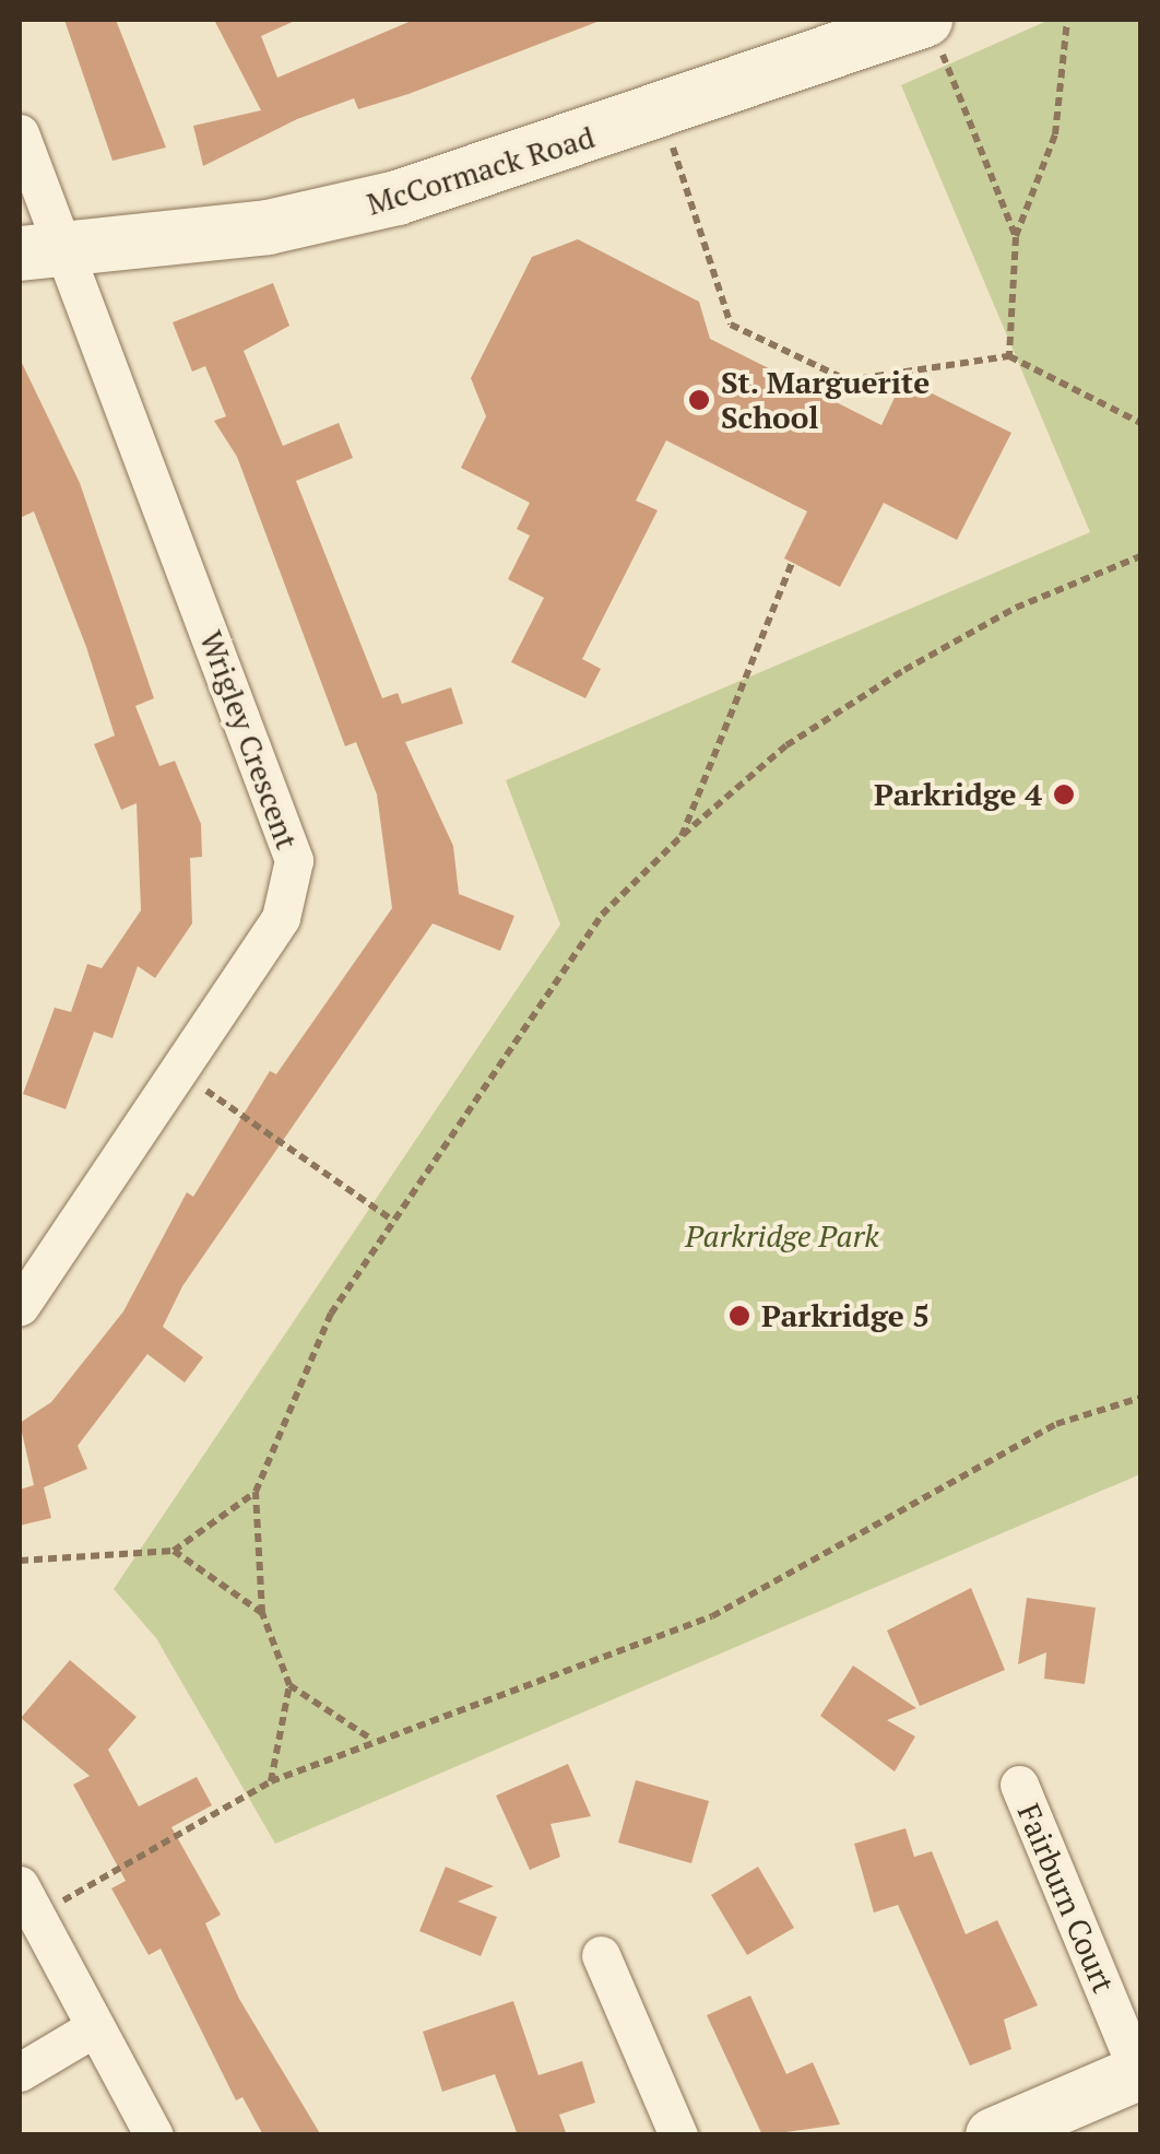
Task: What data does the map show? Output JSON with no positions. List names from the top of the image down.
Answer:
{
  "streets": {
    "street": ["McCormack Road", "Wrigley Crescent", "Fairburn Court"]
  },
  "crossings": [
    ["McCormack Road", "Wrigley Crescent"]
  ],
  "parks": ["Parkridge Park"],
  "places": ["St. Marguerite School", "Parkridge 4", "Parkridge 5"]
}
